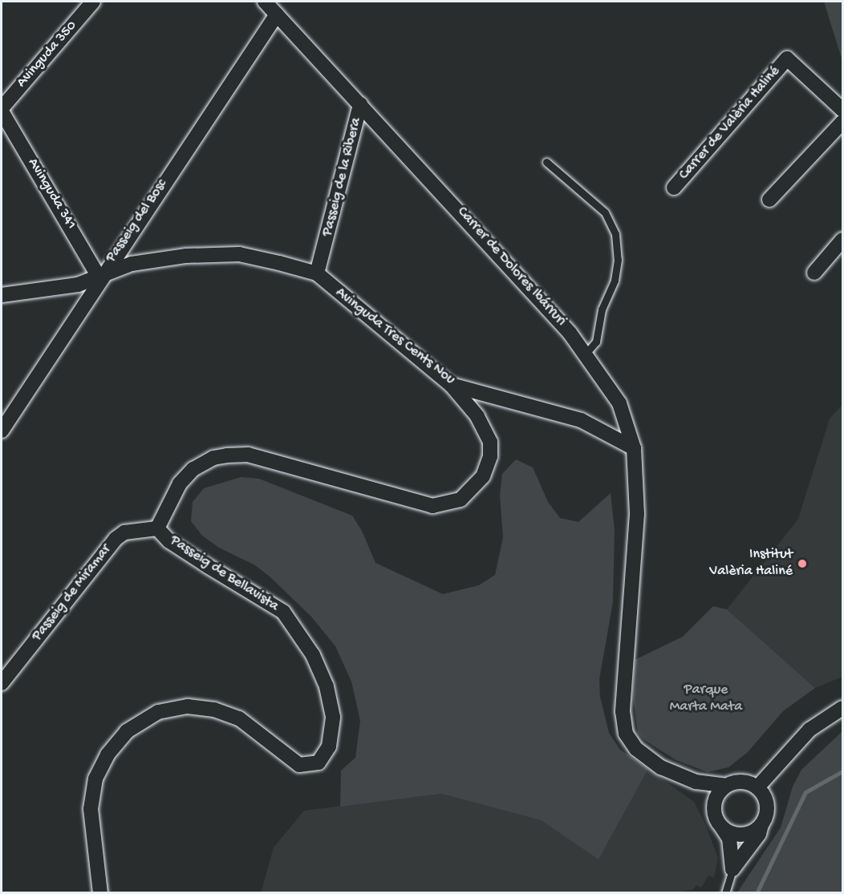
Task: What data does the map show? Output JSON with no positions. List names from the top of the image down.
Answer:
{
  "streets": {
    "street": [
      "Avinguda 350",
      "Carrer de Valèria Haliné",
      "Passeig de la Ribera",
      "Avinguda 341",
      "Passeig del Bosc",
      "Carrer de Dolores Ibárruri",
      "Avinguda Tres Cents Nou",
      "Passeig de Bellavista",
      "Passeig de Miramar"
    ]
  },
  "crossings": [
    ["Avinguda 350", "Avinguda 341"],
    ["Passeig de la Ribera", "Passeig del Bosc"],
    ["Passeig de la Ribera", "Carrer de Dolores Ibárruri"],
    ["Passeig de la Ribera", "Avinguda Tres Cents Nou"],
    ["Avinguda 341", "Passeig del Bosc"],
    ["Avinguda 341", "Avinguda Tres Cents Nou"],
    ["Passeig del Bosc", "Avinguda Tres Cents Nou"],
    ["Carrer de Dolores Ibárruri", "Avinguda Tres Cents Nou"],
    ["Avinguda Tres Cents Nou", "Passeig de Bellavista"],
    ["Passeig de Bellavista", "Passeig de Miramar"]
  ],
  "parks": ["Parque Marta Mata"],
  "places": ["Institut Valèria Haliné"]
}
